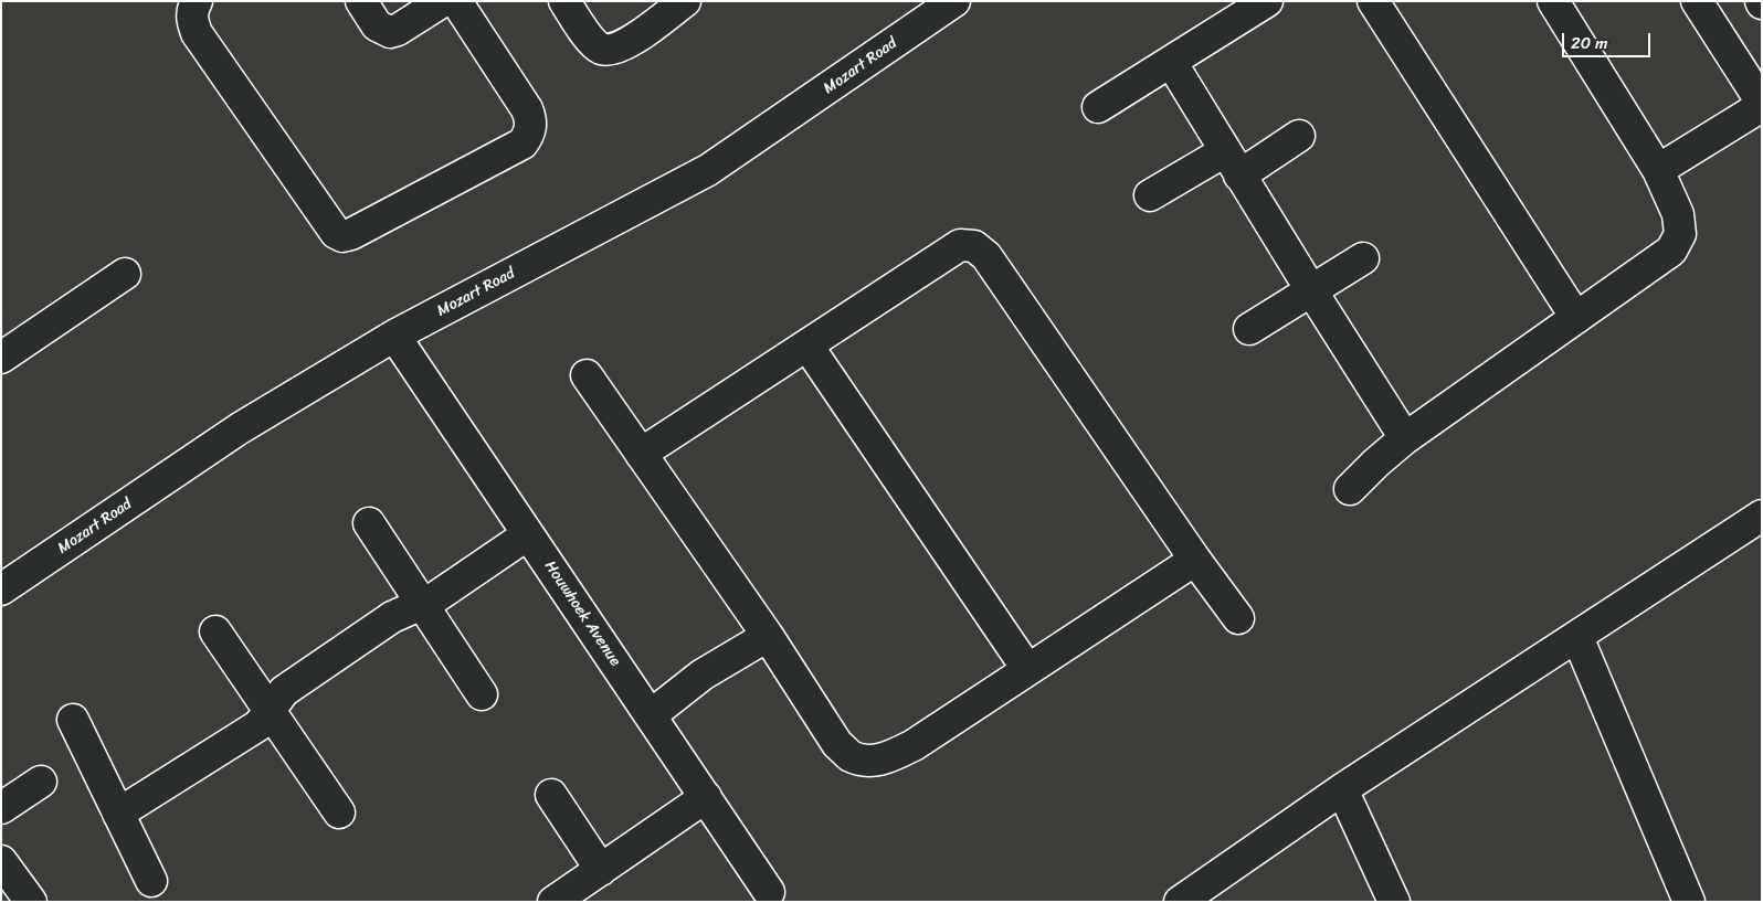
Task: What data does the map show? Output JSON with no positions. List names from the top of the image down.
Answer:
{
  "streets": {
    "street": ["Mozart Road", "Houwhoek Avenue"]
  },
  "crossings": [
    ["Mozart Road", "Houwhoek Avenue"]
  ],
  "scale_bar": "20 m"
}
